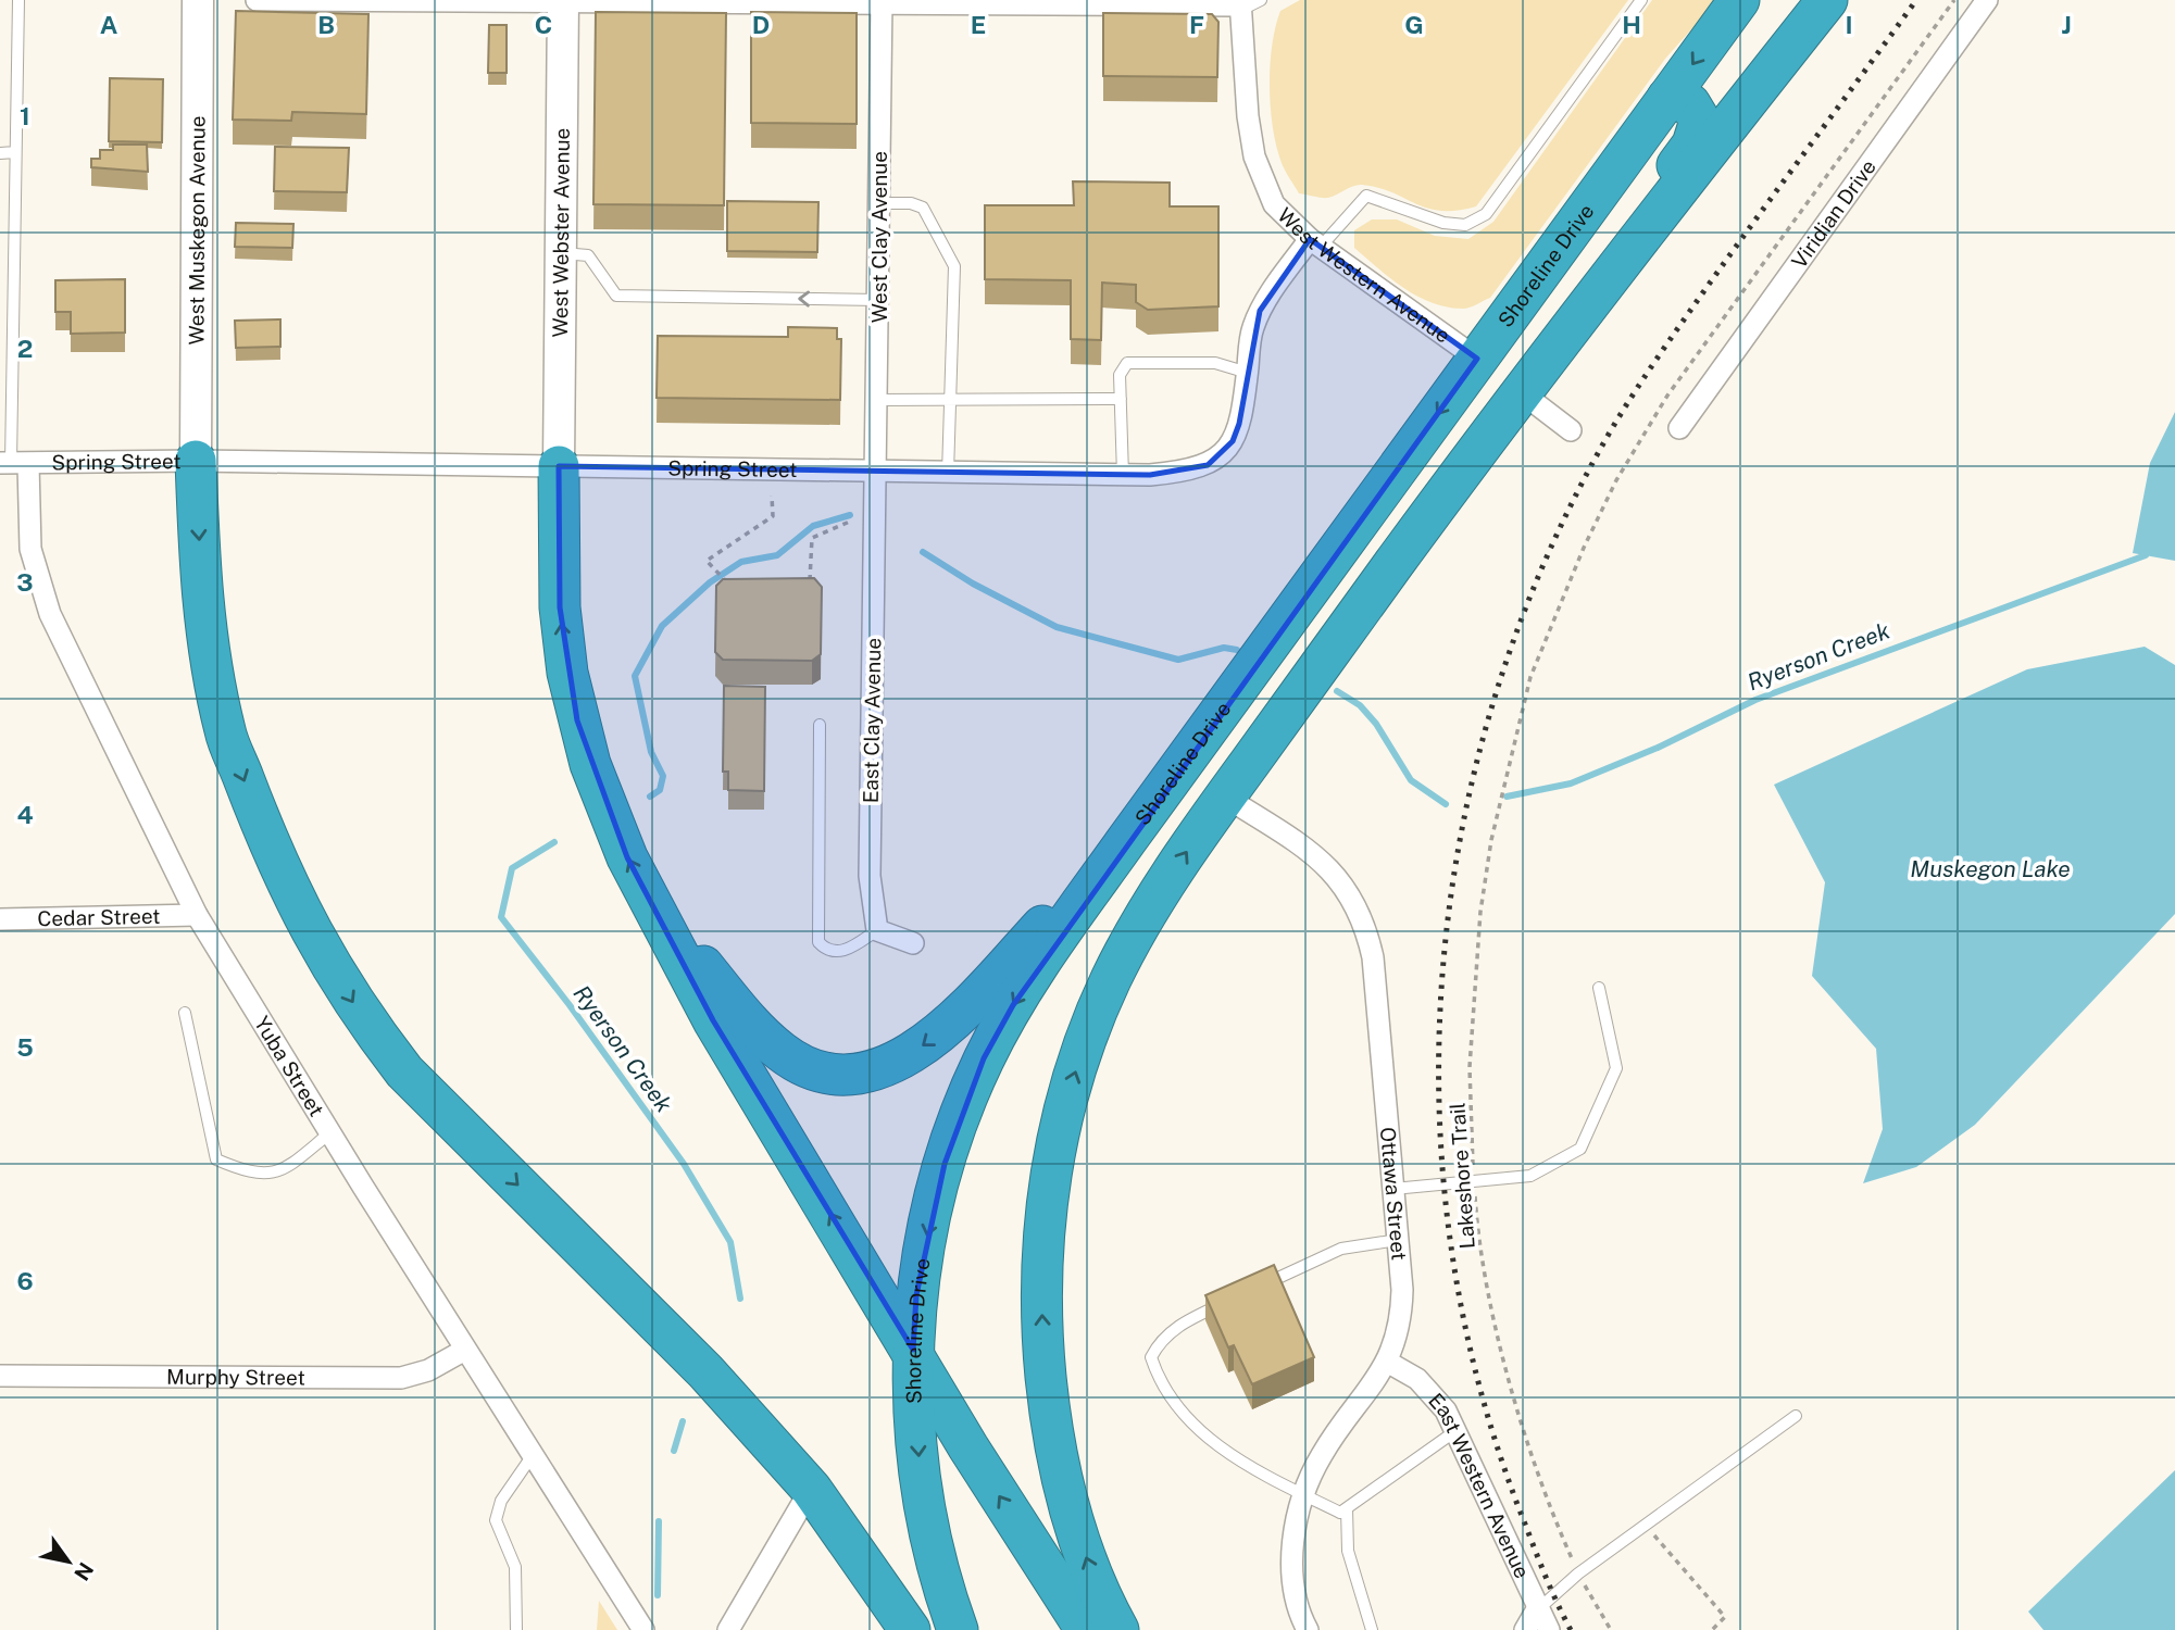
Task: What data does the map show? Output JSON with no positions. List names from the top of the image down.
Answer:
{
  "streets": {
    "highway": ["Shoreline Drive"],
    "main road": ["West Muskegon Avenue", "West Webster Avenue"],
    "street": [
      "Viridian Drive",
      "West Clay Avenue",
      "West Western Avenue",
      "Spring Street",
      "East Clay Avenue",
      "Cedar Street",
      "Yuba Street",
      "Ottawa Street",
      "Murphy Street",
      "East Western Avenue"
    ],
    "path": ["Lakeshore Trail"]
  },
  "crossings": [
    ["West Muskegon Avenue", "Spring Street"],
    ["West Webster Avenue", "Spring Street"],
    ["West Clay Avenue", "Spring Street"],
    ["West Clay Avenue", "East Clay Avenue"],
    ["Shoreline Drive", "West Western Avenue"],
    ["West Western Avenue", "Spring Street"],
    ["Spring Street", "East Clay Avenue"],
    ["Spring Street", "Yuba Street"],
    ["Cedar Street", "Yuba Street"],
    ["Yuba Street", "Murphy Street"],
    ["Ottawa Street", "East Western Avenue"]
  ],
  "water": ["Ryerson Creek", "Muskegon Lake"],
  "north": "bottom right",
  "grid": {
    "columns": [
      "A",
      "B",
      "C",
      "D",
      "E",
      "F",
      "G",
      "H",
      "I",
      "J"
    ],
    "rows": [
      "1",
      "2",
      "3",
      "4",
      "5",
      "6"
    ]
  }
}
